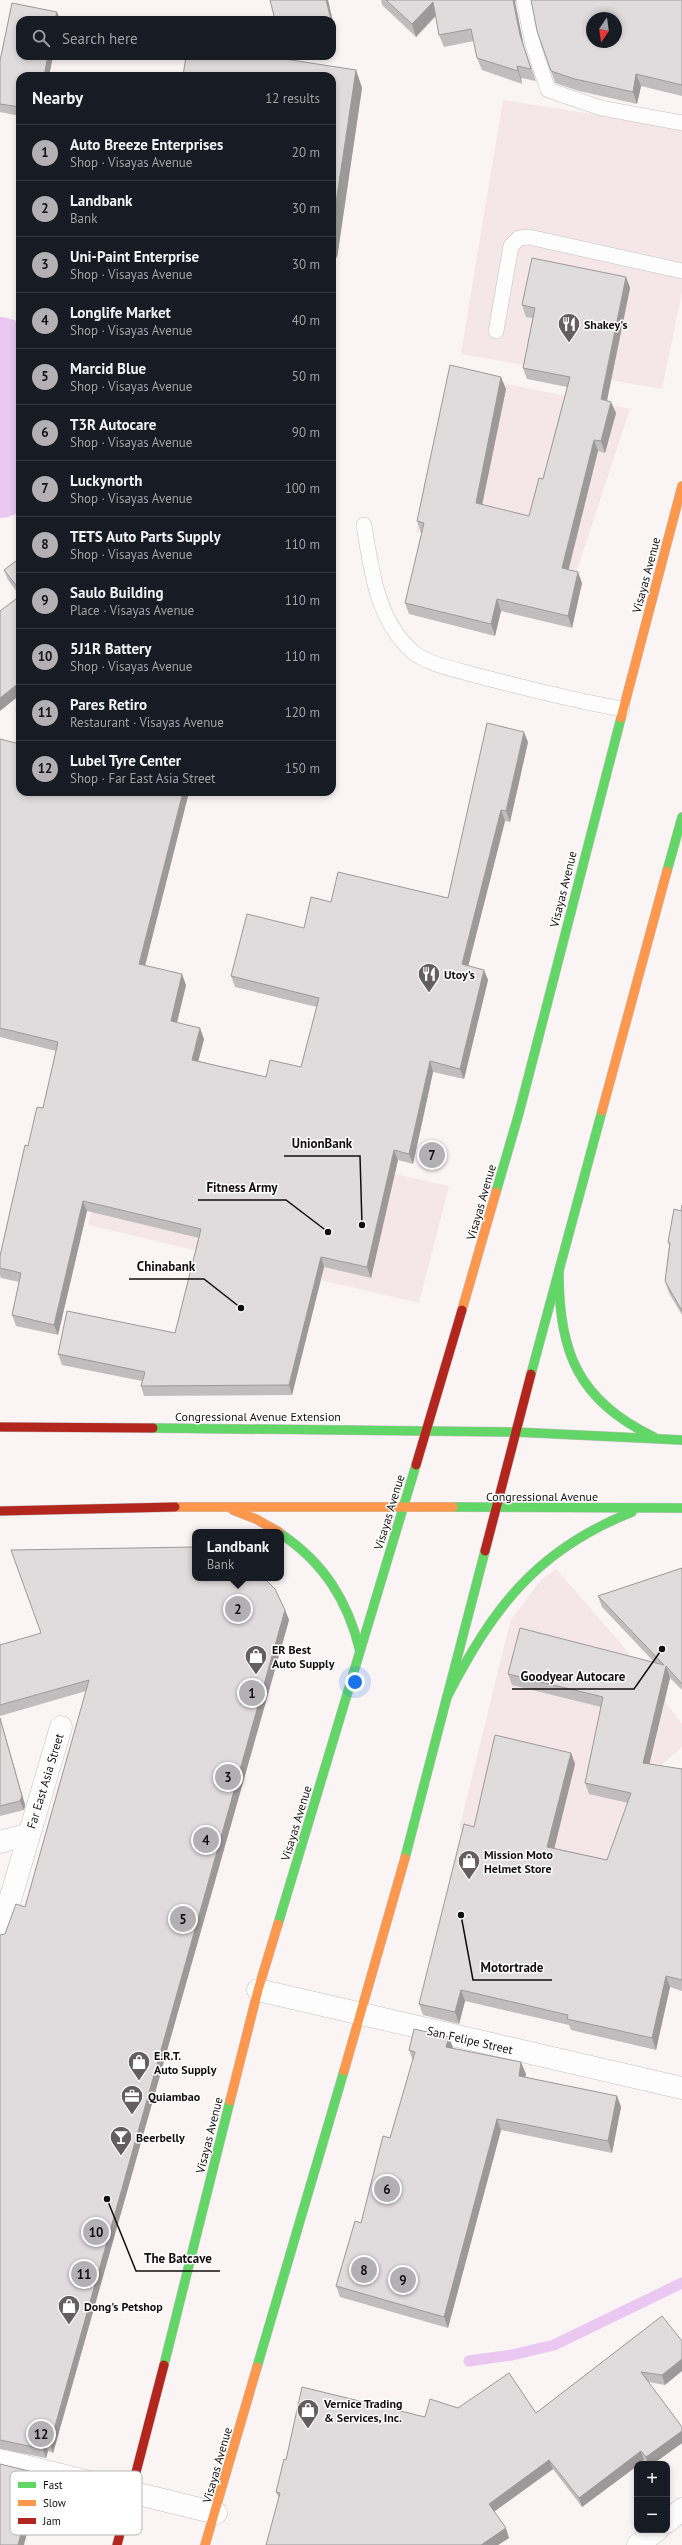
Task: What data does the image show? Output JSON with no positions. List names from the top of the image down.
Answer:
{
  "streets": {
    "main road": ["Visayas Avenue", "Congressional Avenue Extension", "Congressional Avenue"],
    "street": ["Far East Asia Street", "San Felipe Street"]
  },
  "crossings": [
    ["Visayas Avenue", "Congressional Avenue Extension"],
    ["Visayas Avenue", "Congressional Avenue"],
    ["Visayas Avenue", "San Felipe Street"]
  ],
  "places": {
    "restaurant": ["Shakey's", "Utoy's"],
    "other": [
      "UnionBank",
      "Fitness Army",
      "Chinabank",
      "Goodyear Autocare",
      "Motortrade",
      "The Batcave"
    ],
    "shop": [
      "ER Best Auto Supply",
      "Mission Moto Helmet Store",
      "E.R.T. Auto Supply",
      "Dong's Petshop",
      "Vernice Trading & Services, Inc."
    ],
    "office": ["Quiambao"],
    "bar": ["Beerbelly"]
  },
  "legend": ["Fast", "Slow", "Jam"],
  "north": "bottom",
  "page": {
    "search": "Search here",
    "heading": ["Nearby", "12 results"],
    "list": [
      {
        "mark": "1",
        "name": "Auto Breeze Enterprises",
        "note": "Shop · Visayas Avenue",
        "value": "20 m"
      },
      {
        "mark": "2",
        "name": "Landbank",
        "note": "Bank",
        "value": "30 m"
      },
      {
        "mark": "3",
        "name": "Uni-Paint Enterprise",
        "note": "Shop · Visayas Avenue",
        "value": "30 m"
      },
      {
        "mark": "4",
        "name": "Longlife Market",
        "note": "Shop · Visayas Avenue",
        "value": "40 m"
      },
      {
        "mark": "5",
        "name": "Marcid Blue",
        "note": "Shop · Visayas Avenue",
        "value": "50 m"
      },
      {
        "mark": "6",
        "name": "T3R Autocare",
        "note": "Shop · Visayas Avenue",
        "value": "90 m"
      },
      {
        "mark": "7",
        "name": "Luckynorth",
        "note": "Shop · Visayas Avenue",
        "value": "100 m"
      },
      {
        "mark": "8",
        "name": "TETS Auto Parts Supply",
        "note": "Shop · Visayas Avenue",
        "value": "110 m"
      },
      {
        "mark": "9",
        "name": "Saulo Building",
        "note": "Place · Visayas Avenue",
        "value": "110 m"
      },
      {
        "mark": "10",
        "name": "5J1R Battery",
        "note": "Shop · Visayas Avenue",
        "value": "110 m"
      },
      {
        "mark": "11",
        "name": "Pares Retiro",
        "note": "Restaurant · Visayas Avenue",
        "value": "120 m"
      },
      {
        "mark": "12",
        "name": "Lubel Tyre Center",
        "note": "Shop · Far East Asia Street",
        "value": "150 m"
      }
    ],
    "pins": [
      "7",
      "2",
      "1",
      "3",
      "4",
      "5",
      "6",
      "10",
      "8",
      "11",
      "9",
      "12"
    ],
    "popup": ["Landbank", "Bank"],
    "map_buttons": ["+", "−"]
  }
}
